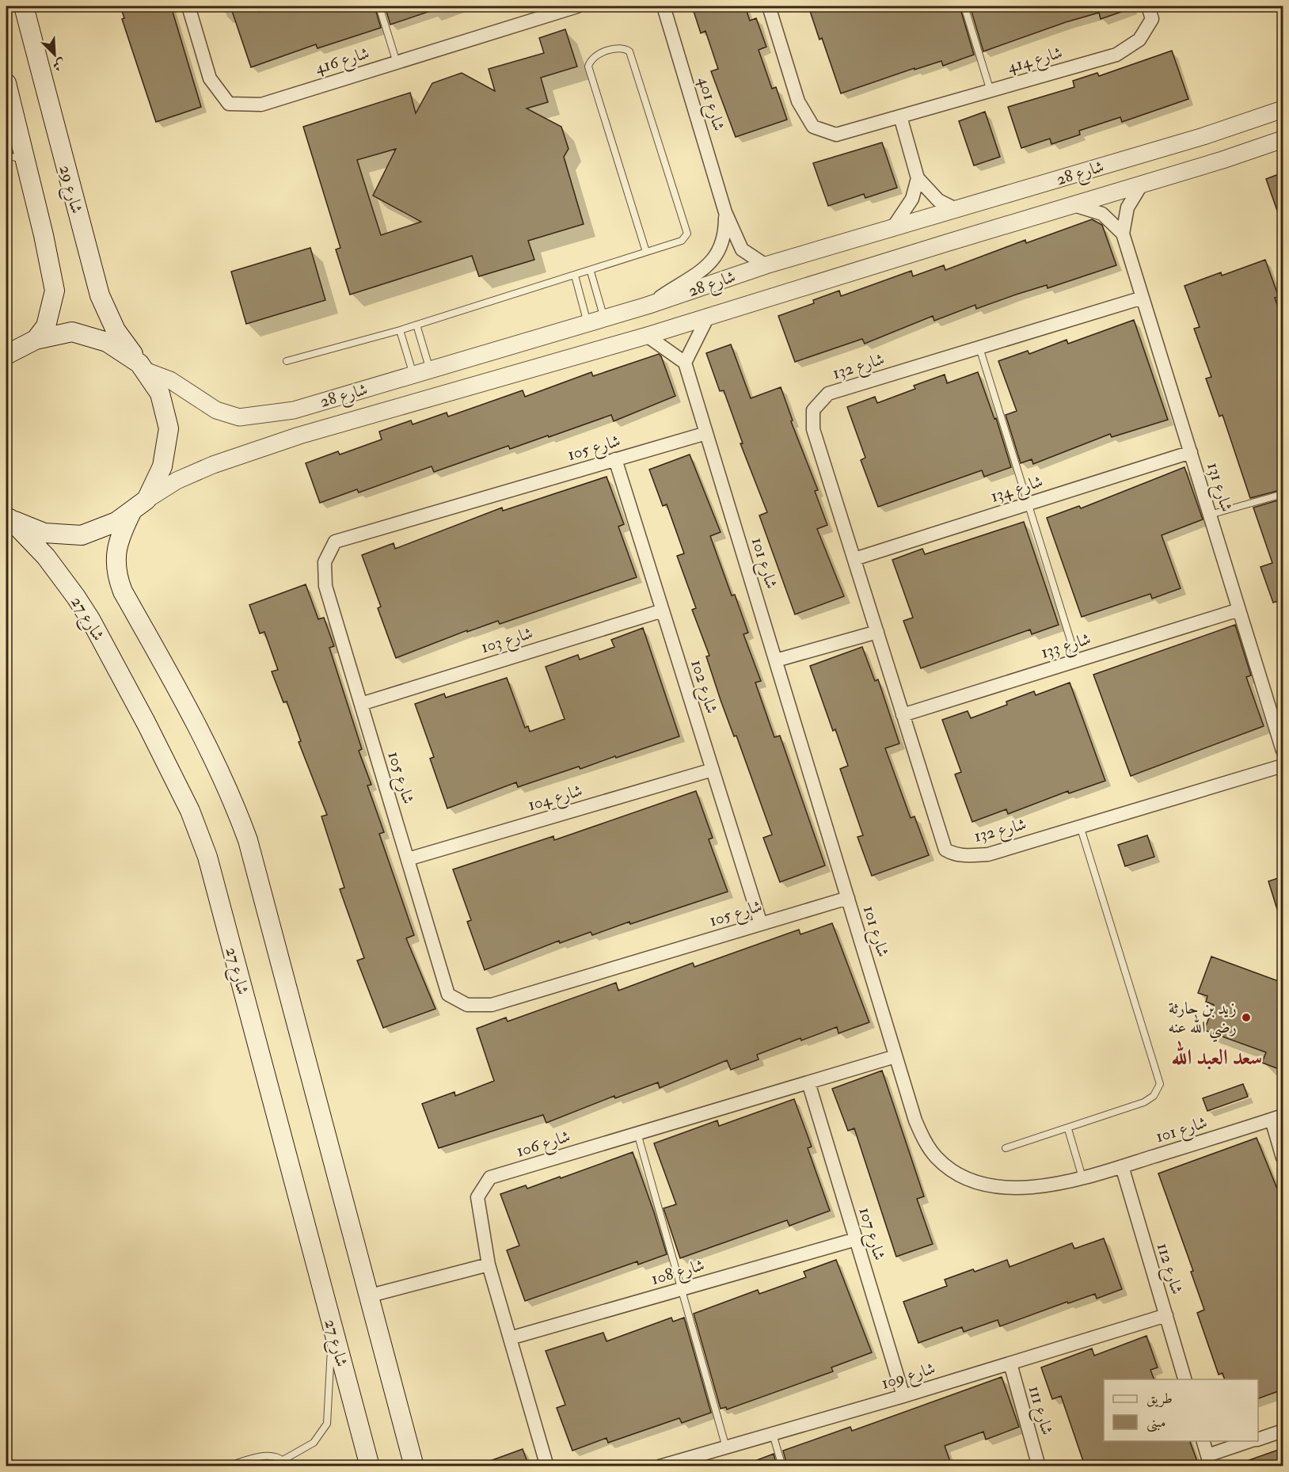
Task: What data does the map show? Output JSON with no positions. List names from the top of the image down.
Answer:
{
  "streets": {
    "main road": ["شارع 29", "شارع 27"],
    "street": [
      "شارع 414",
      "شارع 416",
      "شارع 401",
      "شارع 28",
      "شارع 132",
      "شارع 105",
      "شارع 131",
      "شارع 134",
      "شارع 101",
      "شارع 103",
      "شارع 133",
      "شارع 102",
      "شارع 104",
      "شارع 106",
      "شارع 107",
      "شارع 112",
      "شارع 108",
      "شارع 109",
      "شارع 111"
    ]
  },
  "crossings": [
    ["شارع 401", "شارع 28"],
    ["شارع 28", "شارع 29"],
    ["شارع 28", "شارع 131"],
    ["شارع 132", "شارع 131"],
    ["شارع 132", "شارع 134"],
    ["شارع 132", "شارع 133"],
    ["شارع 105", "شارع 101"],
    ["شارع 105", "شارع 103"],
    ["شارع 105", "شارع 102"],
    ["شارع 105", "شارع 104"],
    ["شارع 131", "شارع 134"],
    ["شارع 131", "شارع 133"],
    ["شارع 101", "شارع 106"],
    ["شارع 101", "شارع 112"],
    ["شارع 103", "شارع 102"],
    ["شارع 102", "شارع 104"],
    ["شارع 106", "شارع 107"],
    ["شارع 106", "شارع 108"],
    ["شارع 107", "شارع 108"],
    ["شارع 107", "شارع 109"],
    ["شارع 112", "شارع 109"],
    ["شارع 109", "شارع 111"]
  ],
  "districts": ["سعد العبد الله"],
  "places": ["زيد بن حارثة رضي الله عنه"],
  "legend": ["طريق", "مبنى"],
  "north": "bottom right"
}
